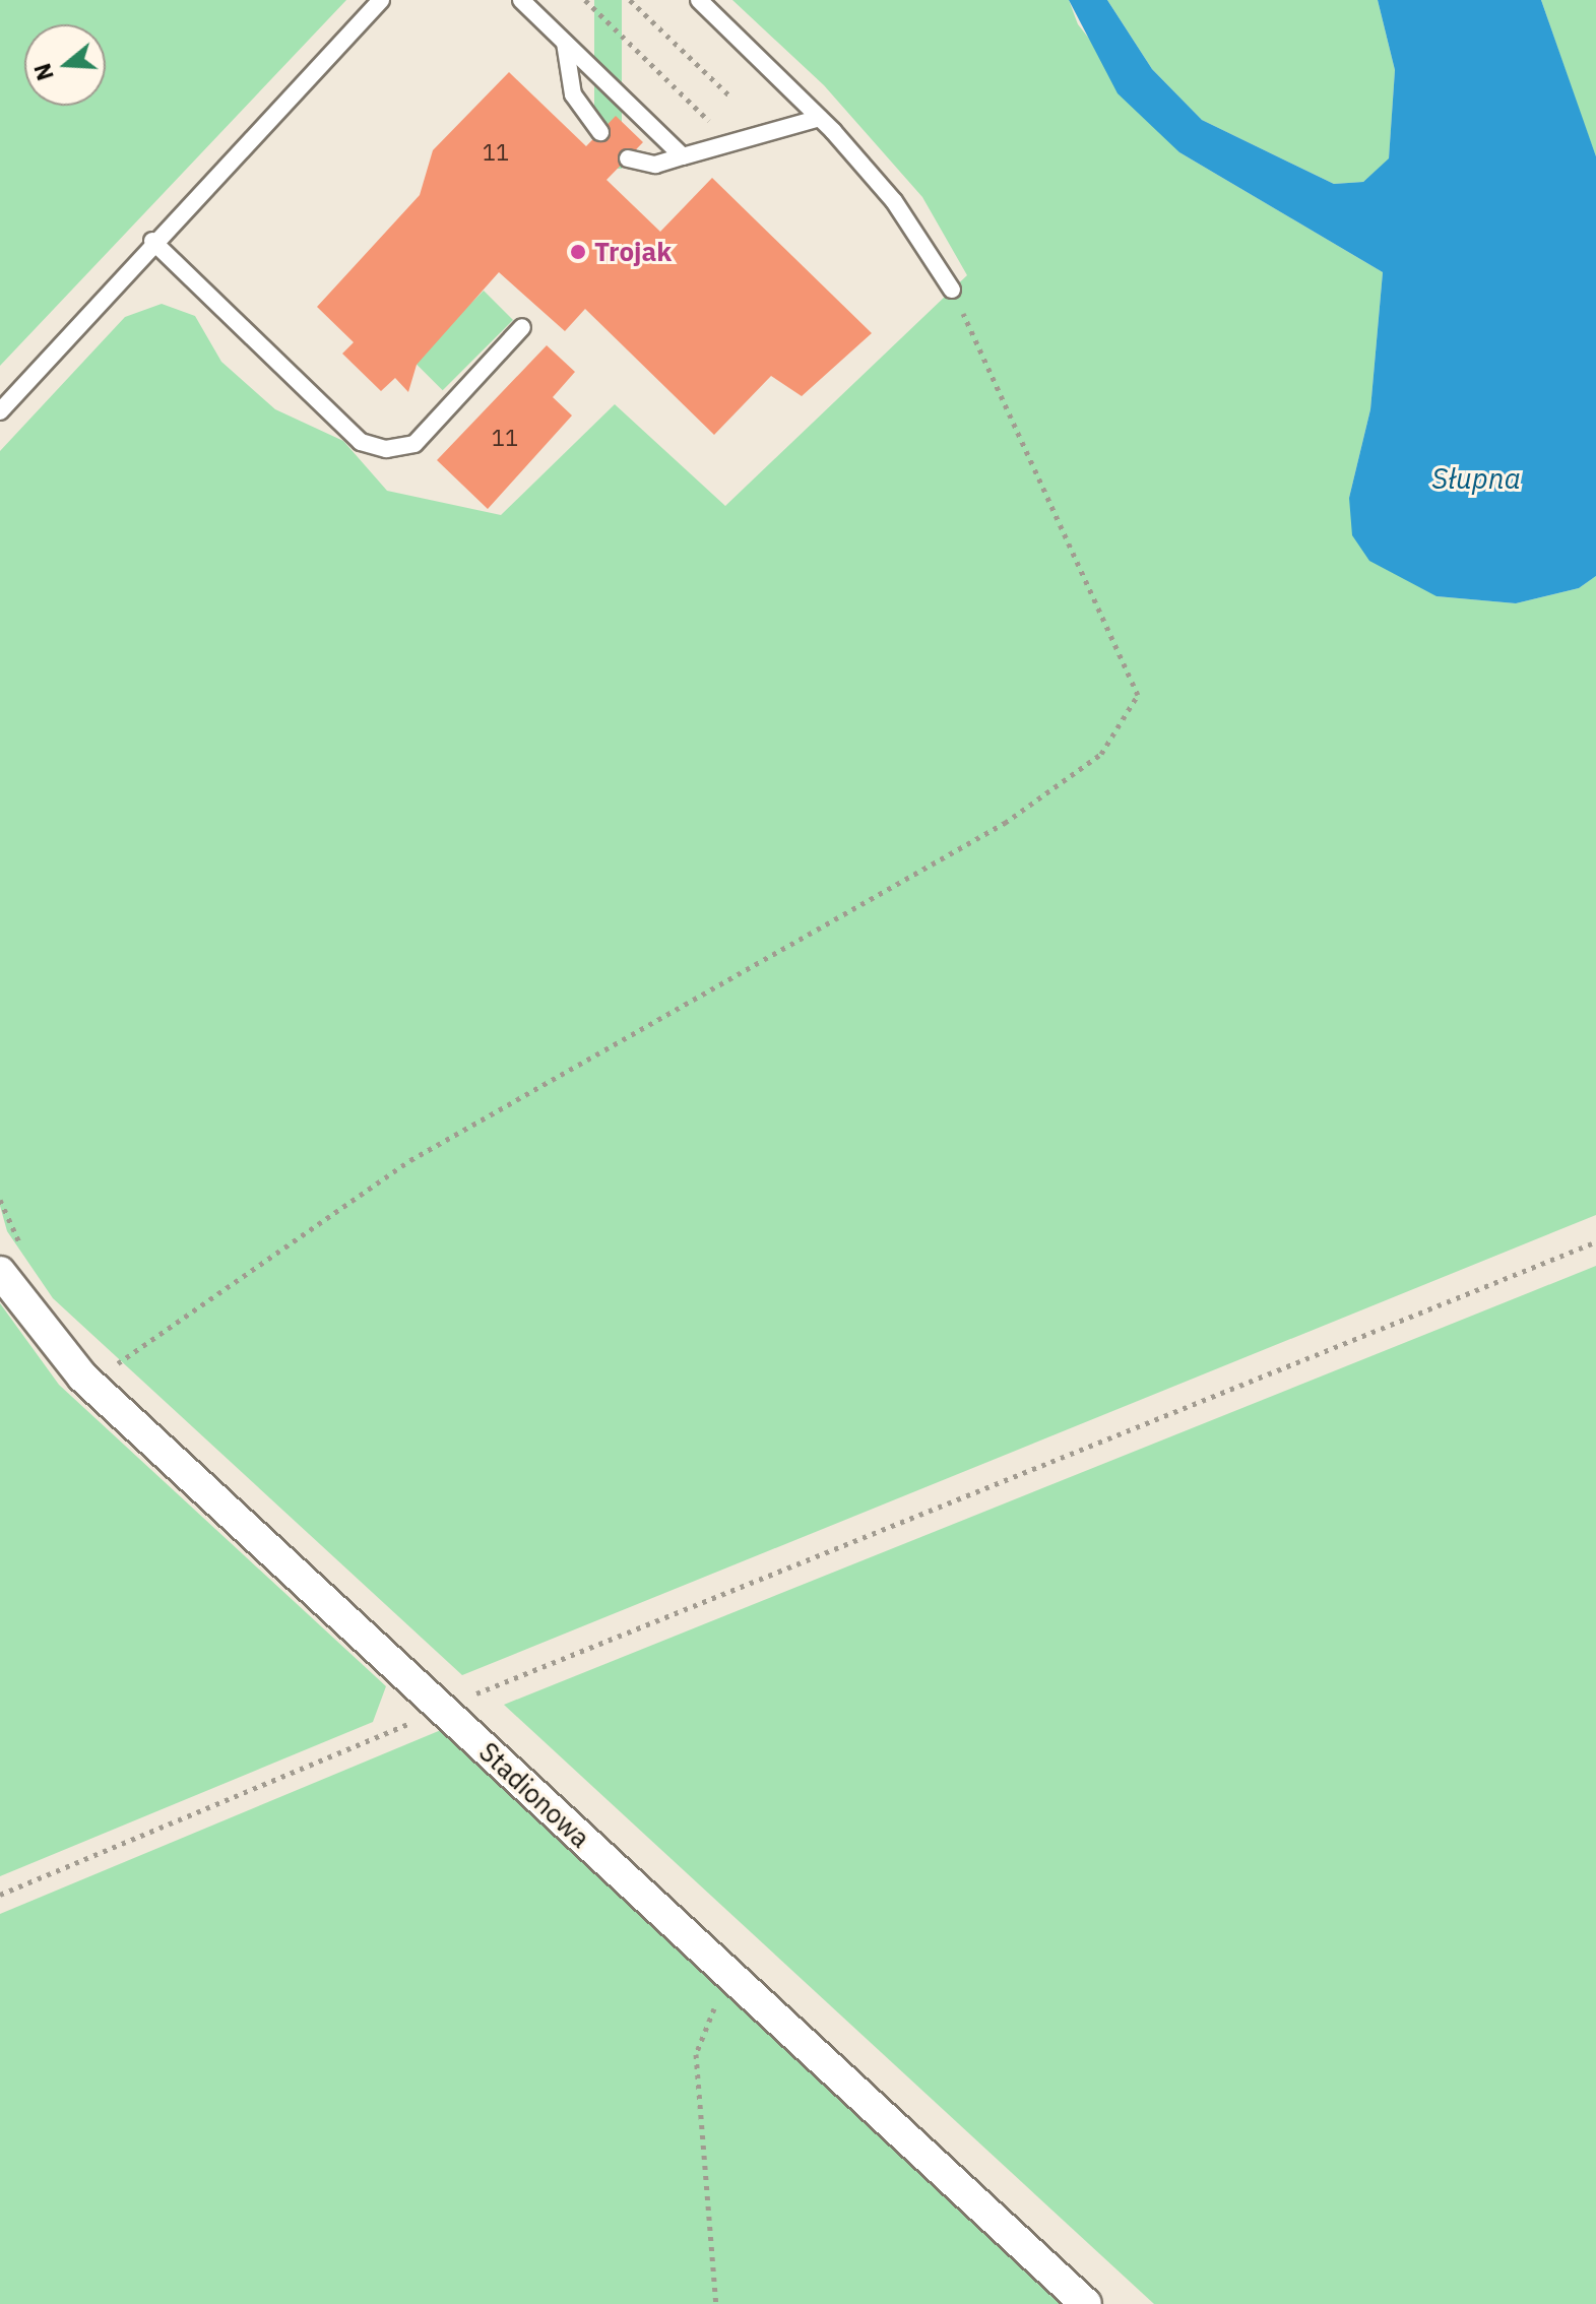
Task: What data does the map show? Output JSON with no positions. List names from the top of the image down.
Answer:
{
  "streets": {
    "street": ["Stadionowa"]
  },
  "water": ["Słupna"],
  "places": ["Trojak"],
  "house_numbers": ["11", "11"],
  "north": "left"
}
